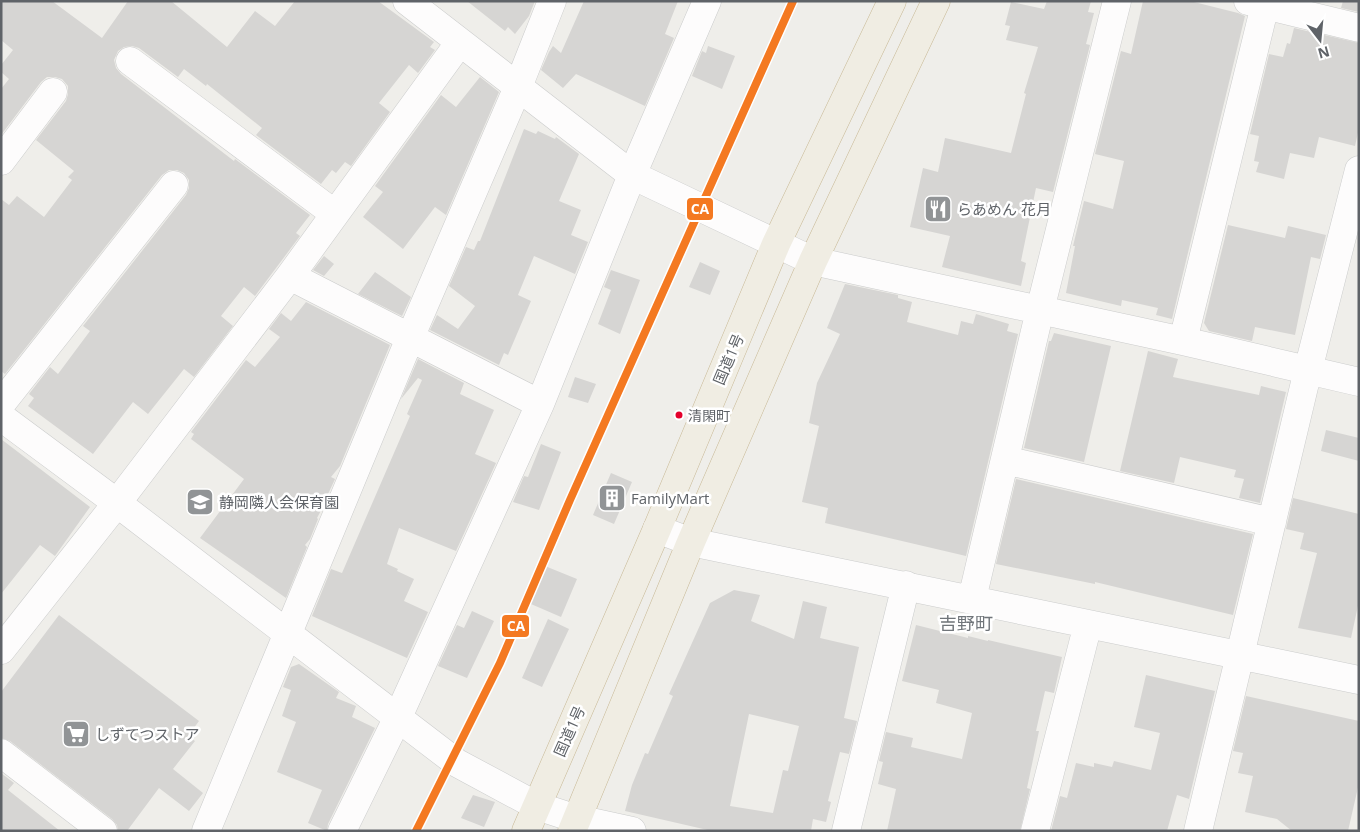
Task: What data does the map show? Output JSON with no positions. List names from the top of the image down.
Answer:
{
  "streets": {
    "highway": ["国道1号"]
  },
  "districts": ["吉野町"],
  "places": {
    "restaurant": ["らあめん 花月"],
    "other": ["清閑町"],
    "building": ["FamilyMart"],
    "school or university": ["静岡隣人会保育園"],
    "supermarket": ["しずてつストア"]
  },
  "lines": ["transit line CA"],
  "north": "bottom"
}
